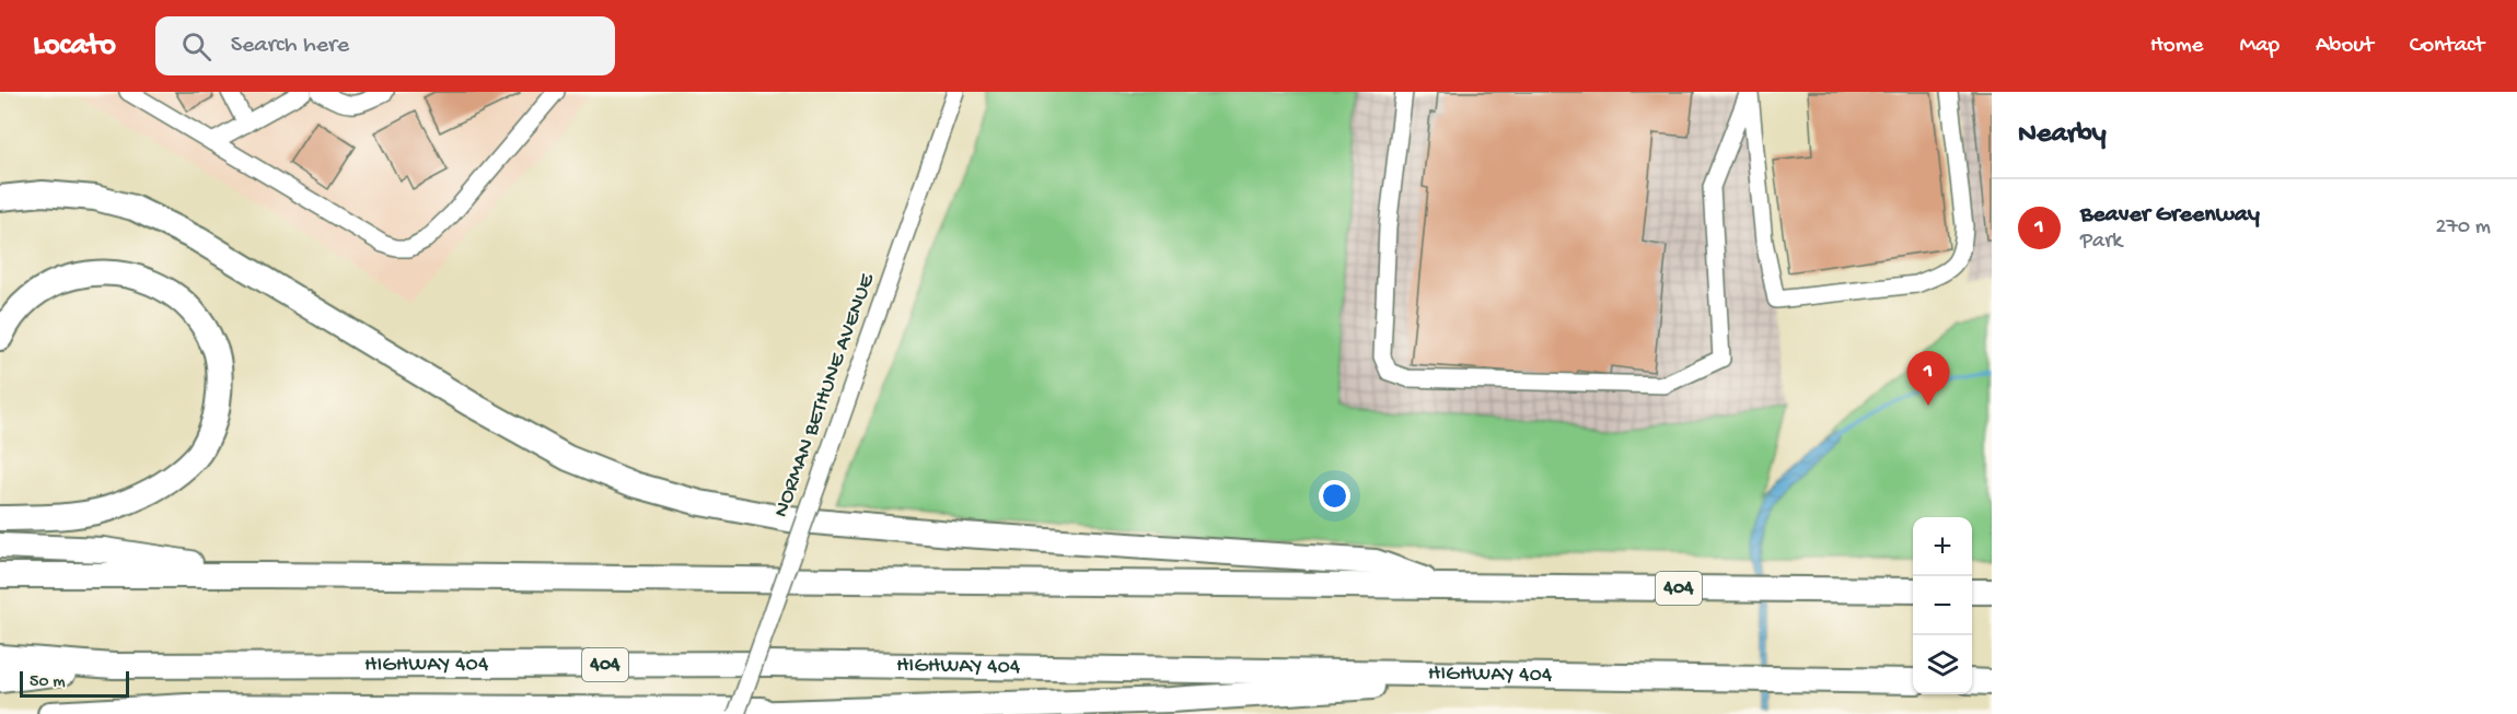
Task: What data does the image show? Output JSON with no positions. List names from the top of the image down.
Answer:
{
  "streets": {
    "highway": ["404", "HIGHWAY 404"],
    "street": ["NORMAN BETHUNE AVENUE"]
  },
  "scale_bar": "50 m",
  "page": {
    "header": "Locato",
    "search": "Search here",
    "nav": [
      "Home",
      "Map",
      "About",
      "Contact"
    ],
    "heading": "Nearby",
    "list": [
      {
        "mark": "1",
        "name": "Beaver Greenway",
        "note": "Park",
        "value": "270 m"
      }
    ],
    "pins": "1",
    "map_buttons": ["+", "−"],
    "scale": "50 m"
  }
}
